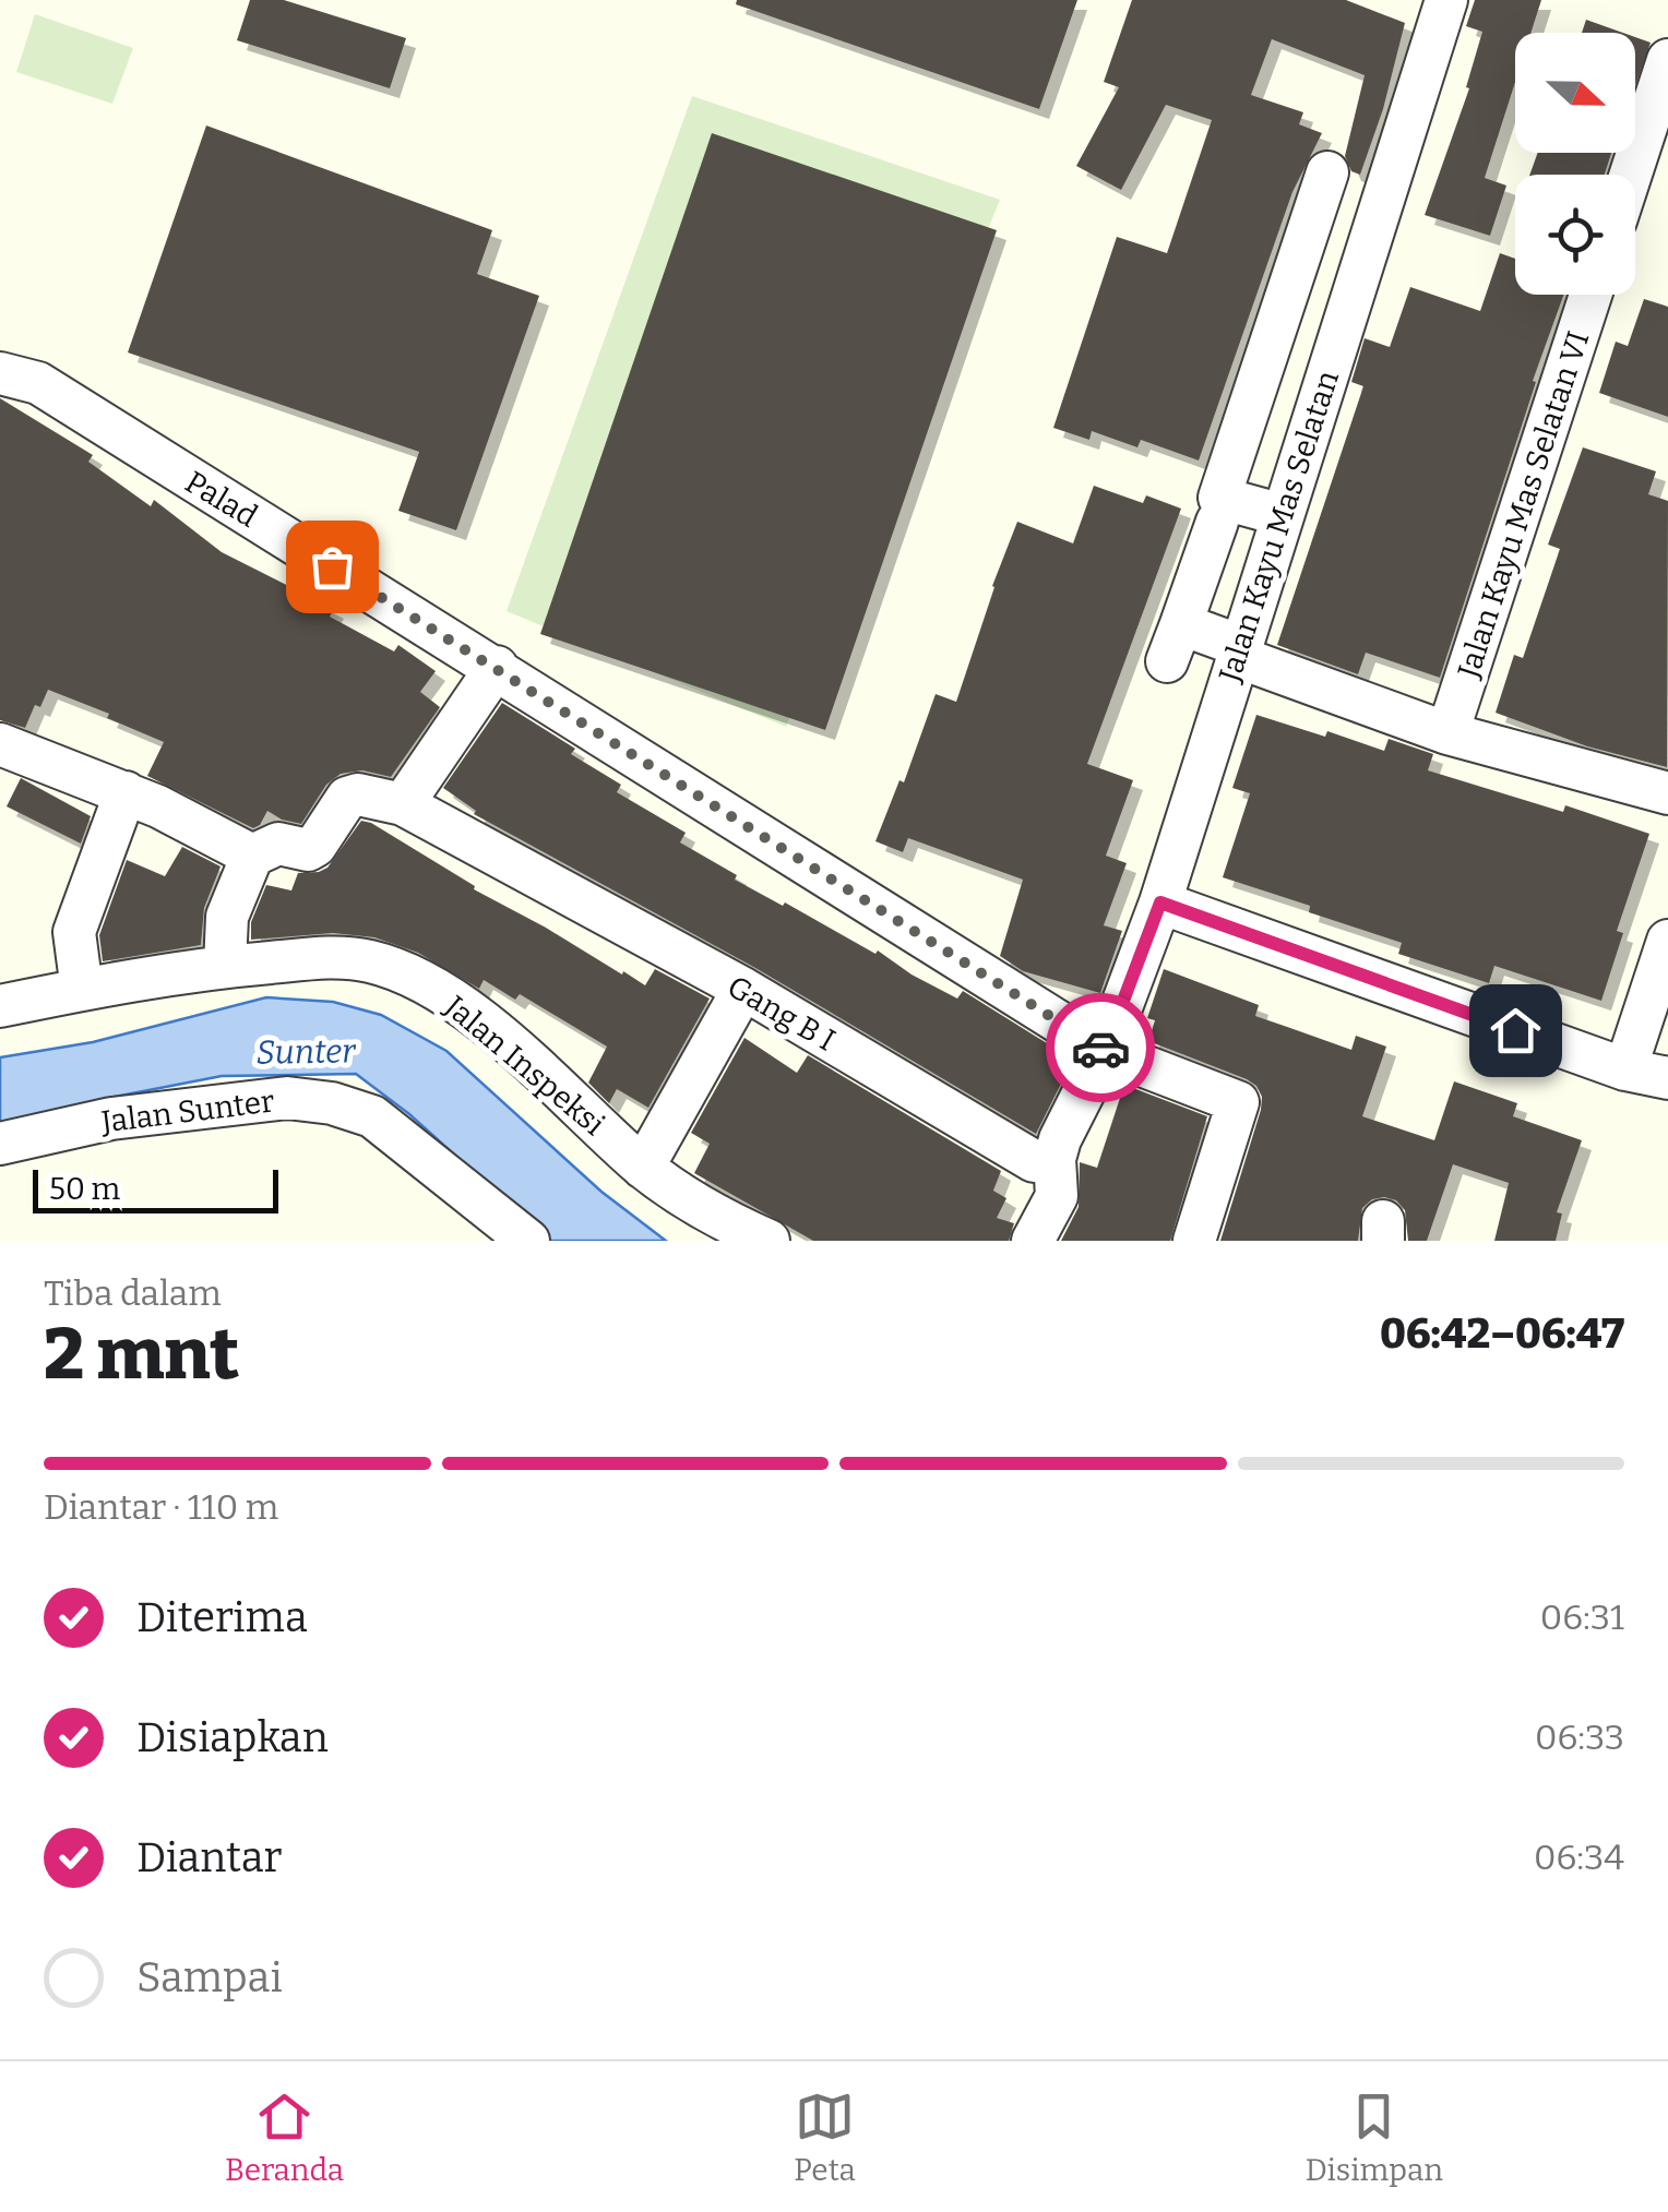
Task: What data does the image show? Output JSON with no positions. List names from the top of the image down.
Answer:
{
  "streets": {
    "street": [
      "Palad",
      "Jalan Kayu Mas Selatan VI",
      "Jalan Kayu Mas Selatan",
      "Gang B I",
      "Jalan Inspeksi",
      "Jalan Sunter"
    ]
  },
  "crossings": [
    ["Palad", "Jalan Kayu Mas Selatan"]
  ],
  "water": ["Sunter"],
  "scale_bar": "50 m",
  "north": "right",
  "page": {
    "scale": "50 m",
    "heading": ["2 mnt", "Tiba dalam", "06:42–06:47"],
    "bar": "Diantar · 110 m",
    "list": [
      ["Diterima", "06:31"],
      ["Disiapkan", "06:33"],
      ["Diantar", "06:34"],
      "Sampai"
    ],
    "tabs": ["Beranda", "Peta", "Disimpan"]
  }
}
